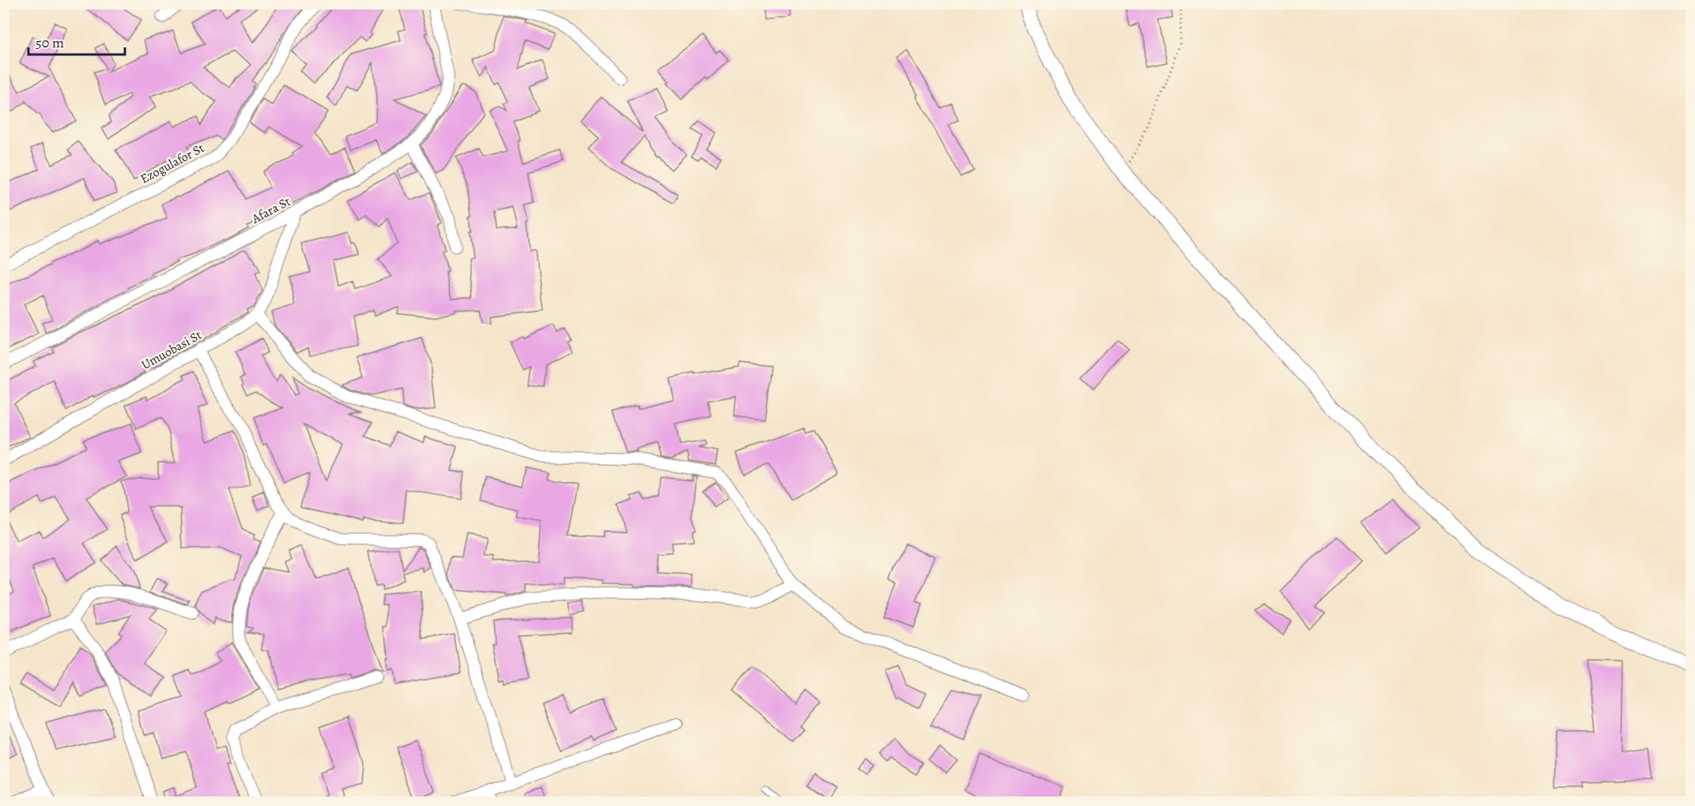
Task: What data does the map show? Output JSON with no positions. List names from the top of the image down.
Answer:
{
  "streets": {
    "street": ["Ezogulafor St", "Afara St", "Umuobasi St"]
  },
  "crossings": [
    ["Afara St", "Umuobasi St"]
  ],
  "scale_bar": "50 m"
}
